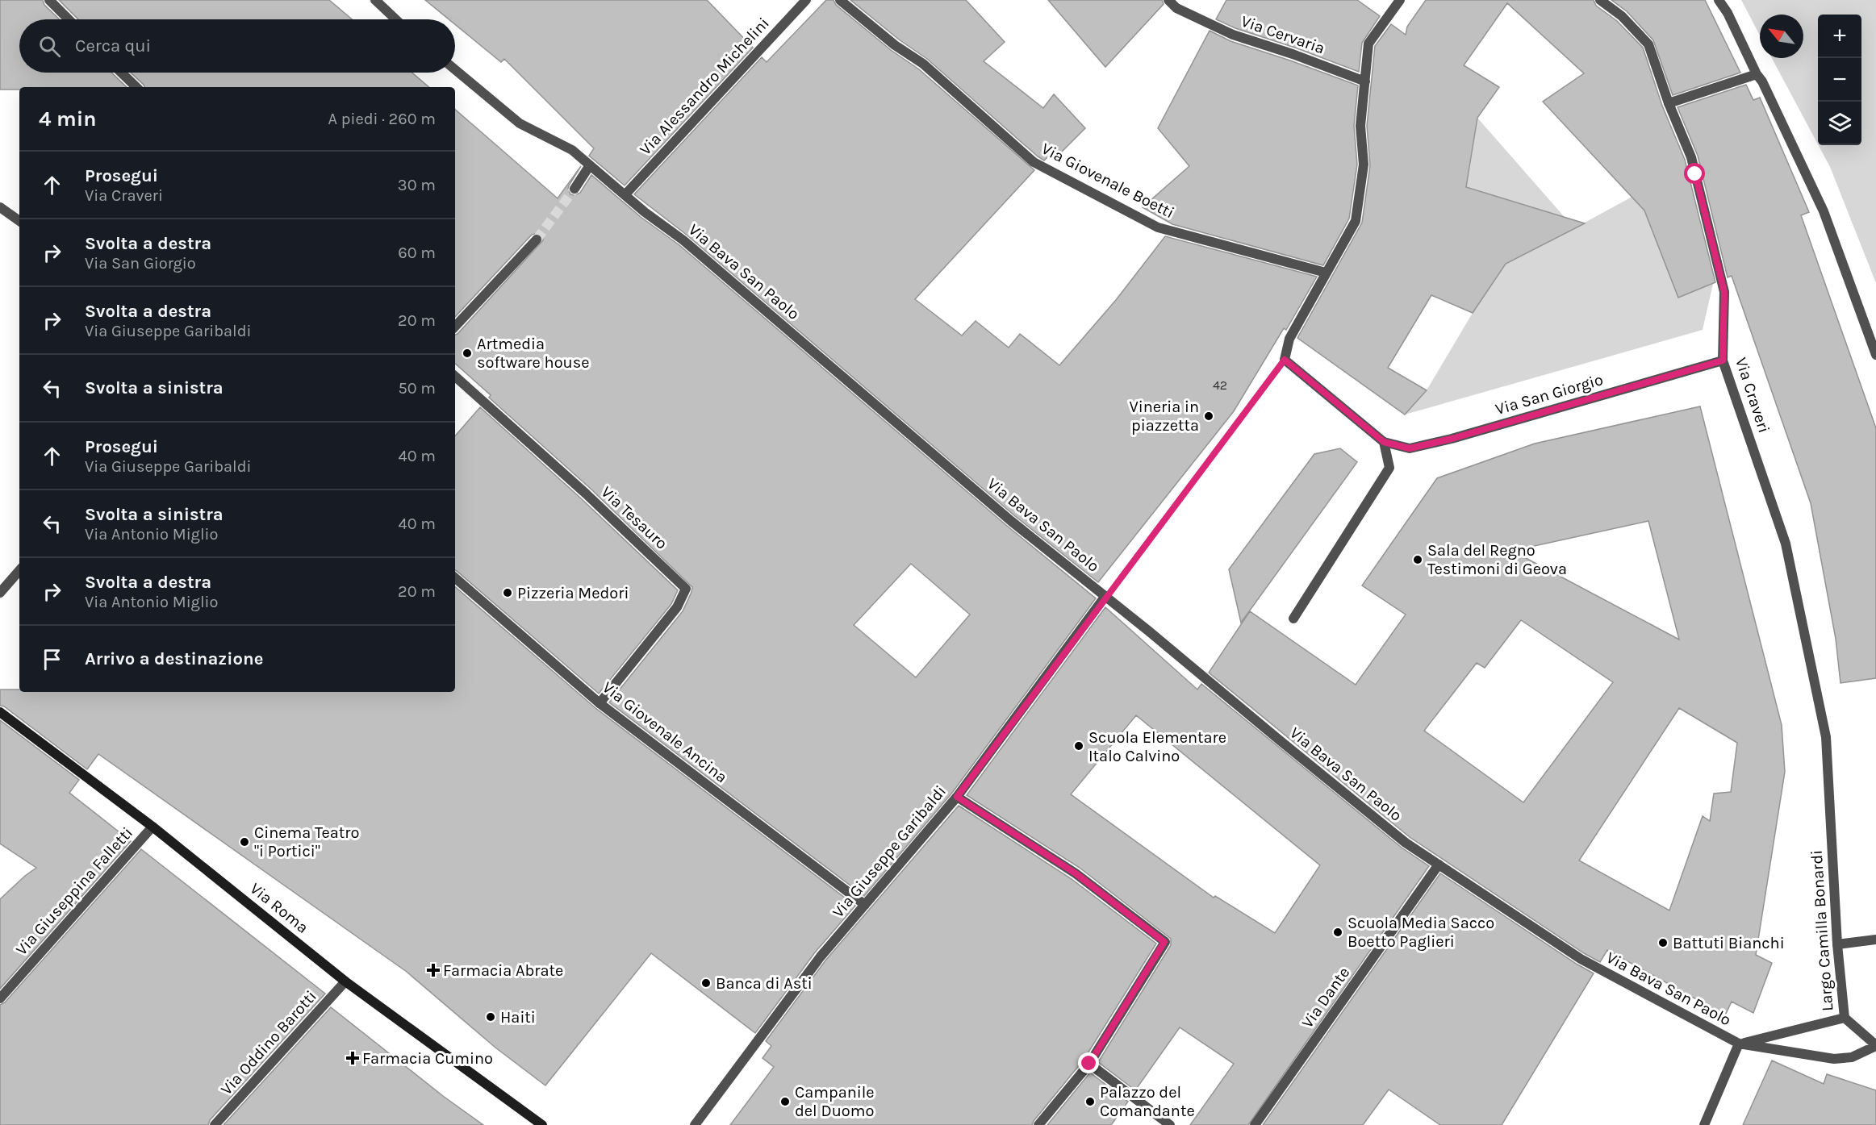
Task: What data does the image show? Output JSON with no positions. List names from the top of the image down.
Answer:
{
  "streets": {
    "main road": ["Via Roma"],
    "street": [
      "Via Cervaria",
      "Via Alessandro Michelini",
      "Via Giovenale Boetti",
      "Via Bava San Paolo",
      "Via San Giorgio",
      "Via Craveri",
      "Via Tesauro",
      "Via Giovenale Ancina",
      "Via Giuseppe Garibaldi",
      "Via Giuseppina Falletti",
      "Largo Camilla Bonardi",
      "Via Dante",
      "Via Oddino Barotti"
    ]
  },
  "crossings": [
    ["Via Alessandro Michelini", "Via Bava San Paolo"],
    ["Via Bava San Paolo", "Via Giuseppe Garibaldi"],
    ["Via Bava San Paolo", "Largo Camilla Bonardi"],
    ["Via Bava San Paolo", "Via Dante"],
    ["Via San Giorgio", "Via Craveri"],
    ["Via Craveri", "Largo Camilla Bonardi"],
    ["Via Tesauro", "Via Giovenale Ancina"],
    ["Via Giovenale Ancina", "Via Giuseppe Garibaldi"],
    ["Via Giuseppina Falletti", "Via Roma"],
    ["Via Roma", "Via Oddino Barotti"]
  ],
  "places": {
    "other": [
      "Artmedia software house",
      "Vineria in piazzetta",
      "Sala del Regno Testimoni di Geova",
      "Pizzeria Medori",
      "Scuola Elementare Italo Calvino",
      "Cinema Teatro \"i Portici\"",
      "Scuola Media Sacco Boetto Paglieri",
      "Battuti Bianchi",
      "Banca di Asti",
      "Haiti",
      "Campanile del Duomo",
      "Palazzo del Comandante"
    ],
    "health": ["Farmacia Abrate", "Farmacia Cumino"]
  },
  "house_numbers": ["42"],
  "north": "top left",
  "page": {
    "map_buttons": ["+", "−"],
    "search": "Cerca qui",
    "heading": ["4 min", "A piedi · 260 m"],
    "list": [
      ["Prosegui", "Via Craveri", "30 m"],
      ["Svolta a destra", "Via San Giorgio", "60 m"],
      ["Svolta a destra", "Via Giuseppe Garibaldi", "20 m"],
      ["Svolta a sinistra", "50 m"],
      ["Prosegui", "Via Giuseppe Garibaldi", "40 m"],
      ["Svolta a sinistra", "Via Antonio Miglio", "40 m"],
      ["Svolta a destra", "Via Antonio Miglio", "20 m"],
      "Arrivo a destinazione"
    ]
  }
}
